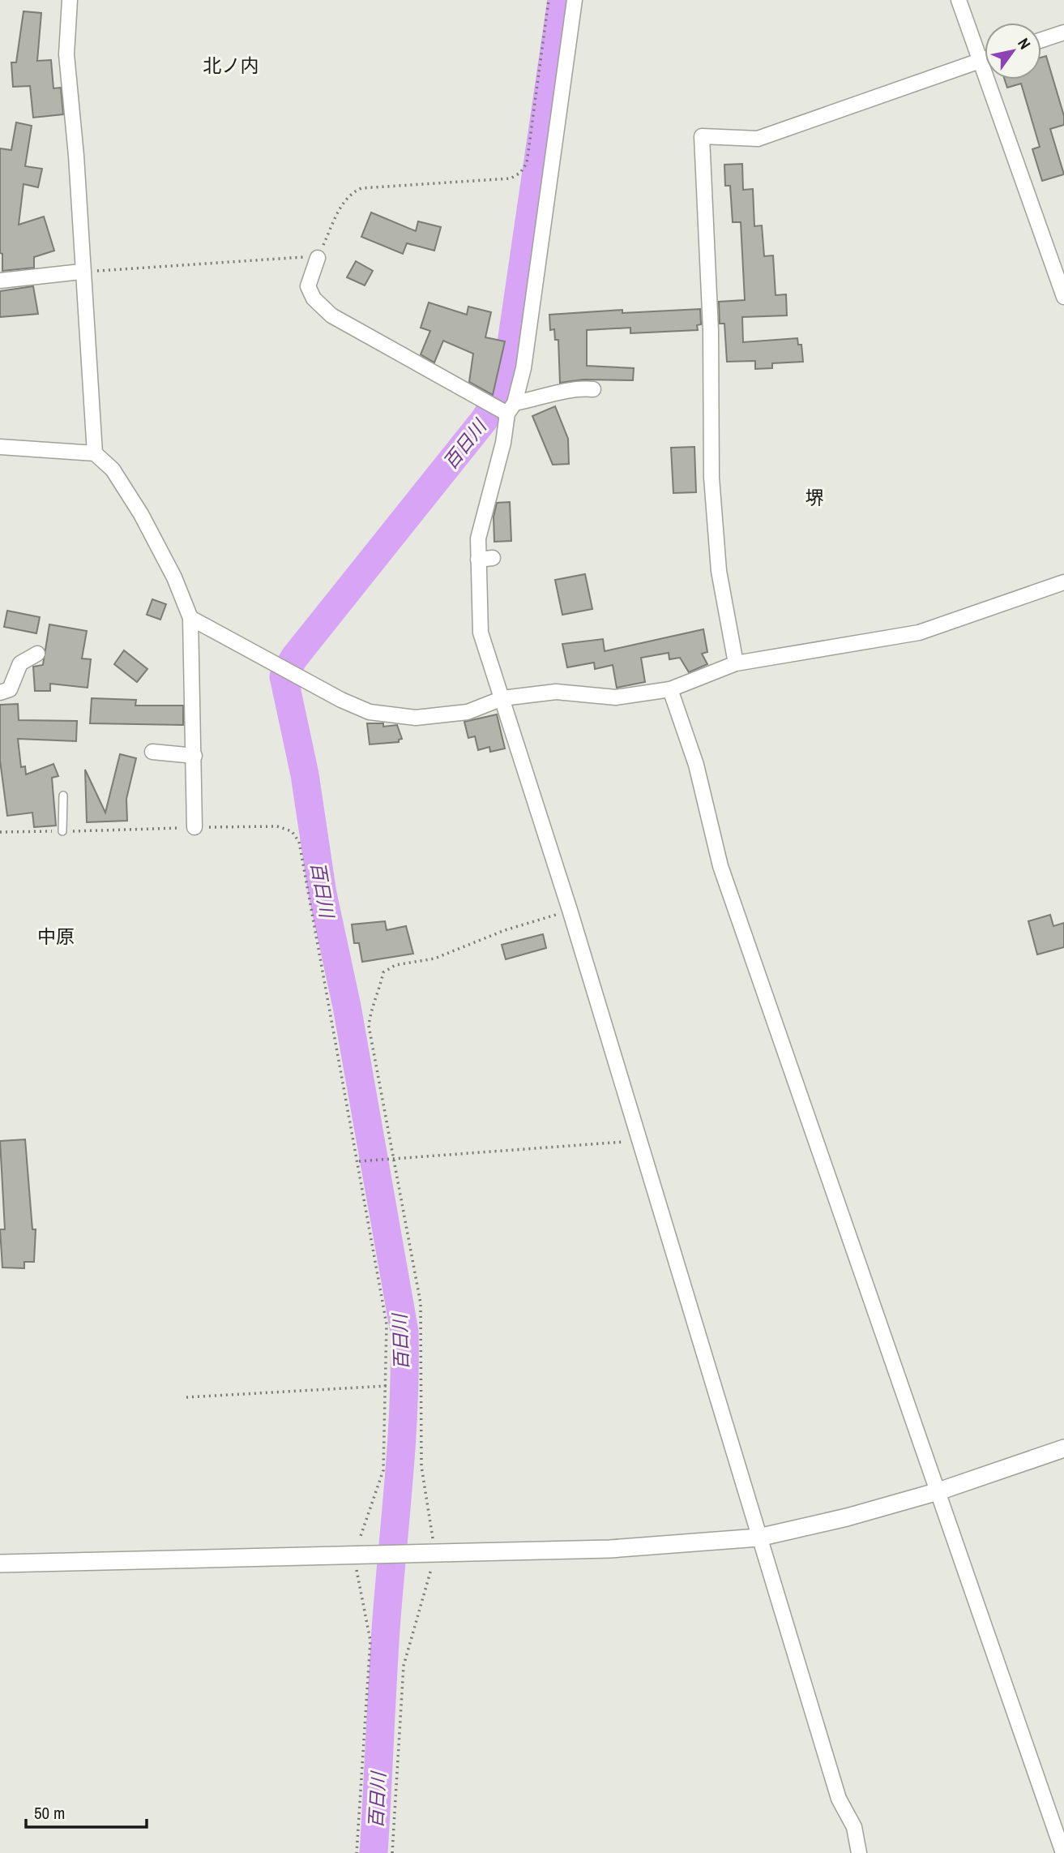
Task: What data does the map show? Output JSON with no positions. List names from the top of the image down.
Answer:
{
  "districts": ["北ノ内", "堺", "中原"],
  "water": ["百日川"],
  "scale_bar": "50 m",
  "north": "top right"
}
